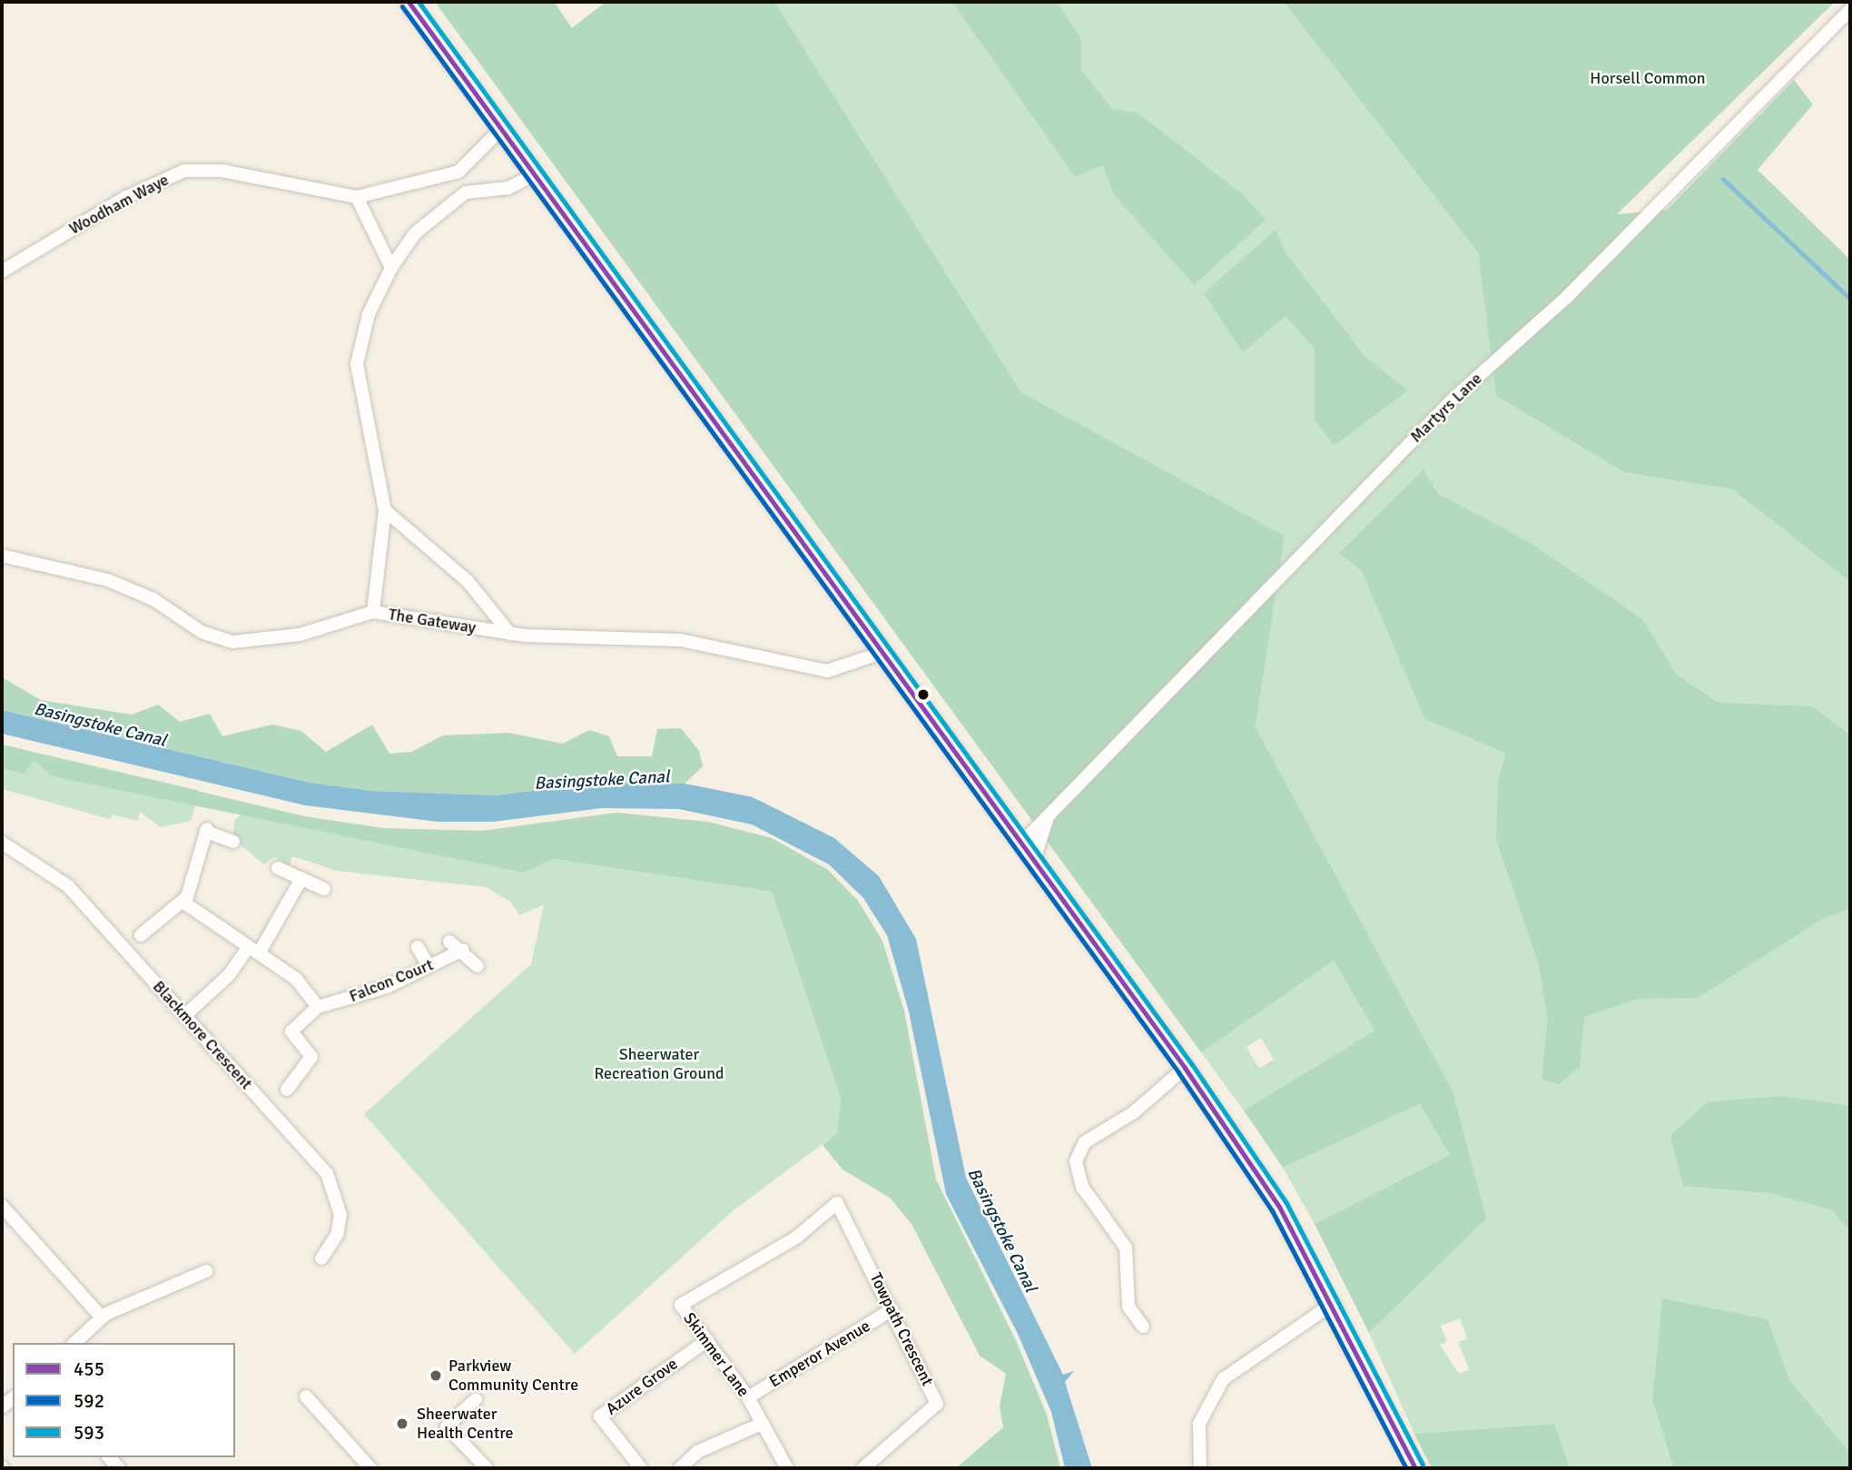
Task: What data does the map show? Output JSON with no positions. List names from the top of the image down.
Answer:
{
  "streets": {
    "street": [
      "Woodham Waye",
      "Martyrs Lane",
      "The Gateway",
      "Falcon Court",
      "Blackmore Crescent",
      "Towpath Crescent",
      "Emperor Avenue",
      "Skimmer Lane",
      "Azure Grove"
    ]
  },
  "crossings": [
    ["Towpath Crescent", "Emperor Avenue"],
    ["Towpath Crescent", "Skimmer Lane"],
    ["Emperor Avenue", "Skimmer Lane"],
    ["Skimmer Lane", "Azure Grove"]
  ],
  "water": ["Basingstoke Canal"],
  "parks": ["Horsell Common", "Sheerwater Recreation Ground"],
  "places": ["Parkview Community Centre", "Sheerwater Health Centre"],
  "lines": ["transit line 455", "transit line 593", "transit line 592"],
  "legend": ["455", "592", "593"]
}
